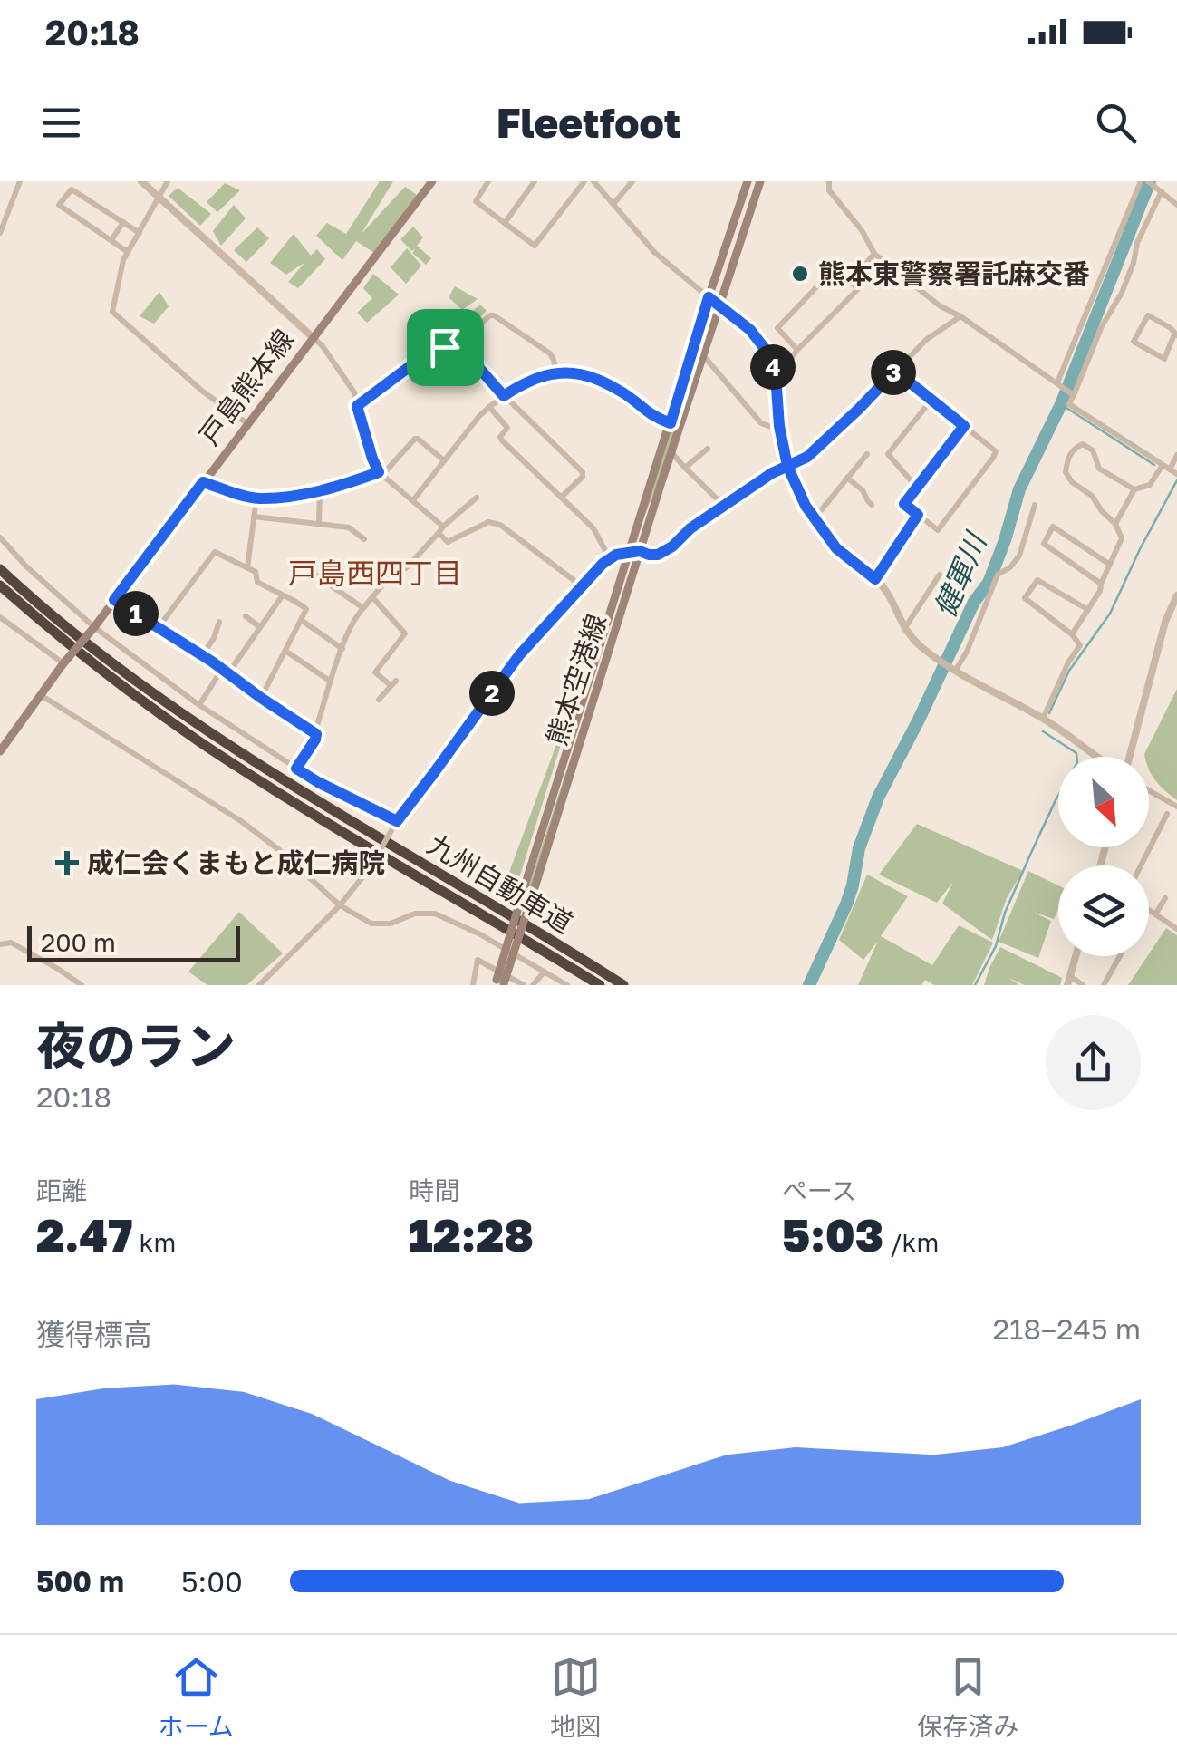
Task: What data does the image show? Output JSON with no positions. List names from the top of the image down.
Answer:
{
  "streets": {
    "highway": ["九州自動車道"],
    "main road": ["戸島熊本線", "熊本空港線"]
  },
  "districts": ["戸島西四丁目"],
  "water": ["健軍川"],
  "places": {
    "other": ["熊本東警察署託麻交番"],
    "health": ["成仁会くまもと成仁病院"]
  },
  "scale_bar": "200 m",
  "north": "bottom right",
  "page": {
    "status": "20:18",
    "header": "Fleetfoot",
    "pins": [
      "4",
      "3",
      "1",
      "2"
    ],
    "scale": "200 m",
    "heading": ["夜のラン", "20:18"],
    "stats": [
      ["距離", "2.47 km"],
      ["時間", "12:28"],
      ["ペース", "5:03 /km"]
    ],
    "chart": ["獲得標高", "218–245 m"],
    "list": [
      {
        "name": "500 m",
        "note": "5:00"
      }
    ],
    "tabs": ["ホーム", "地図", "保存済み"]
  }
}
